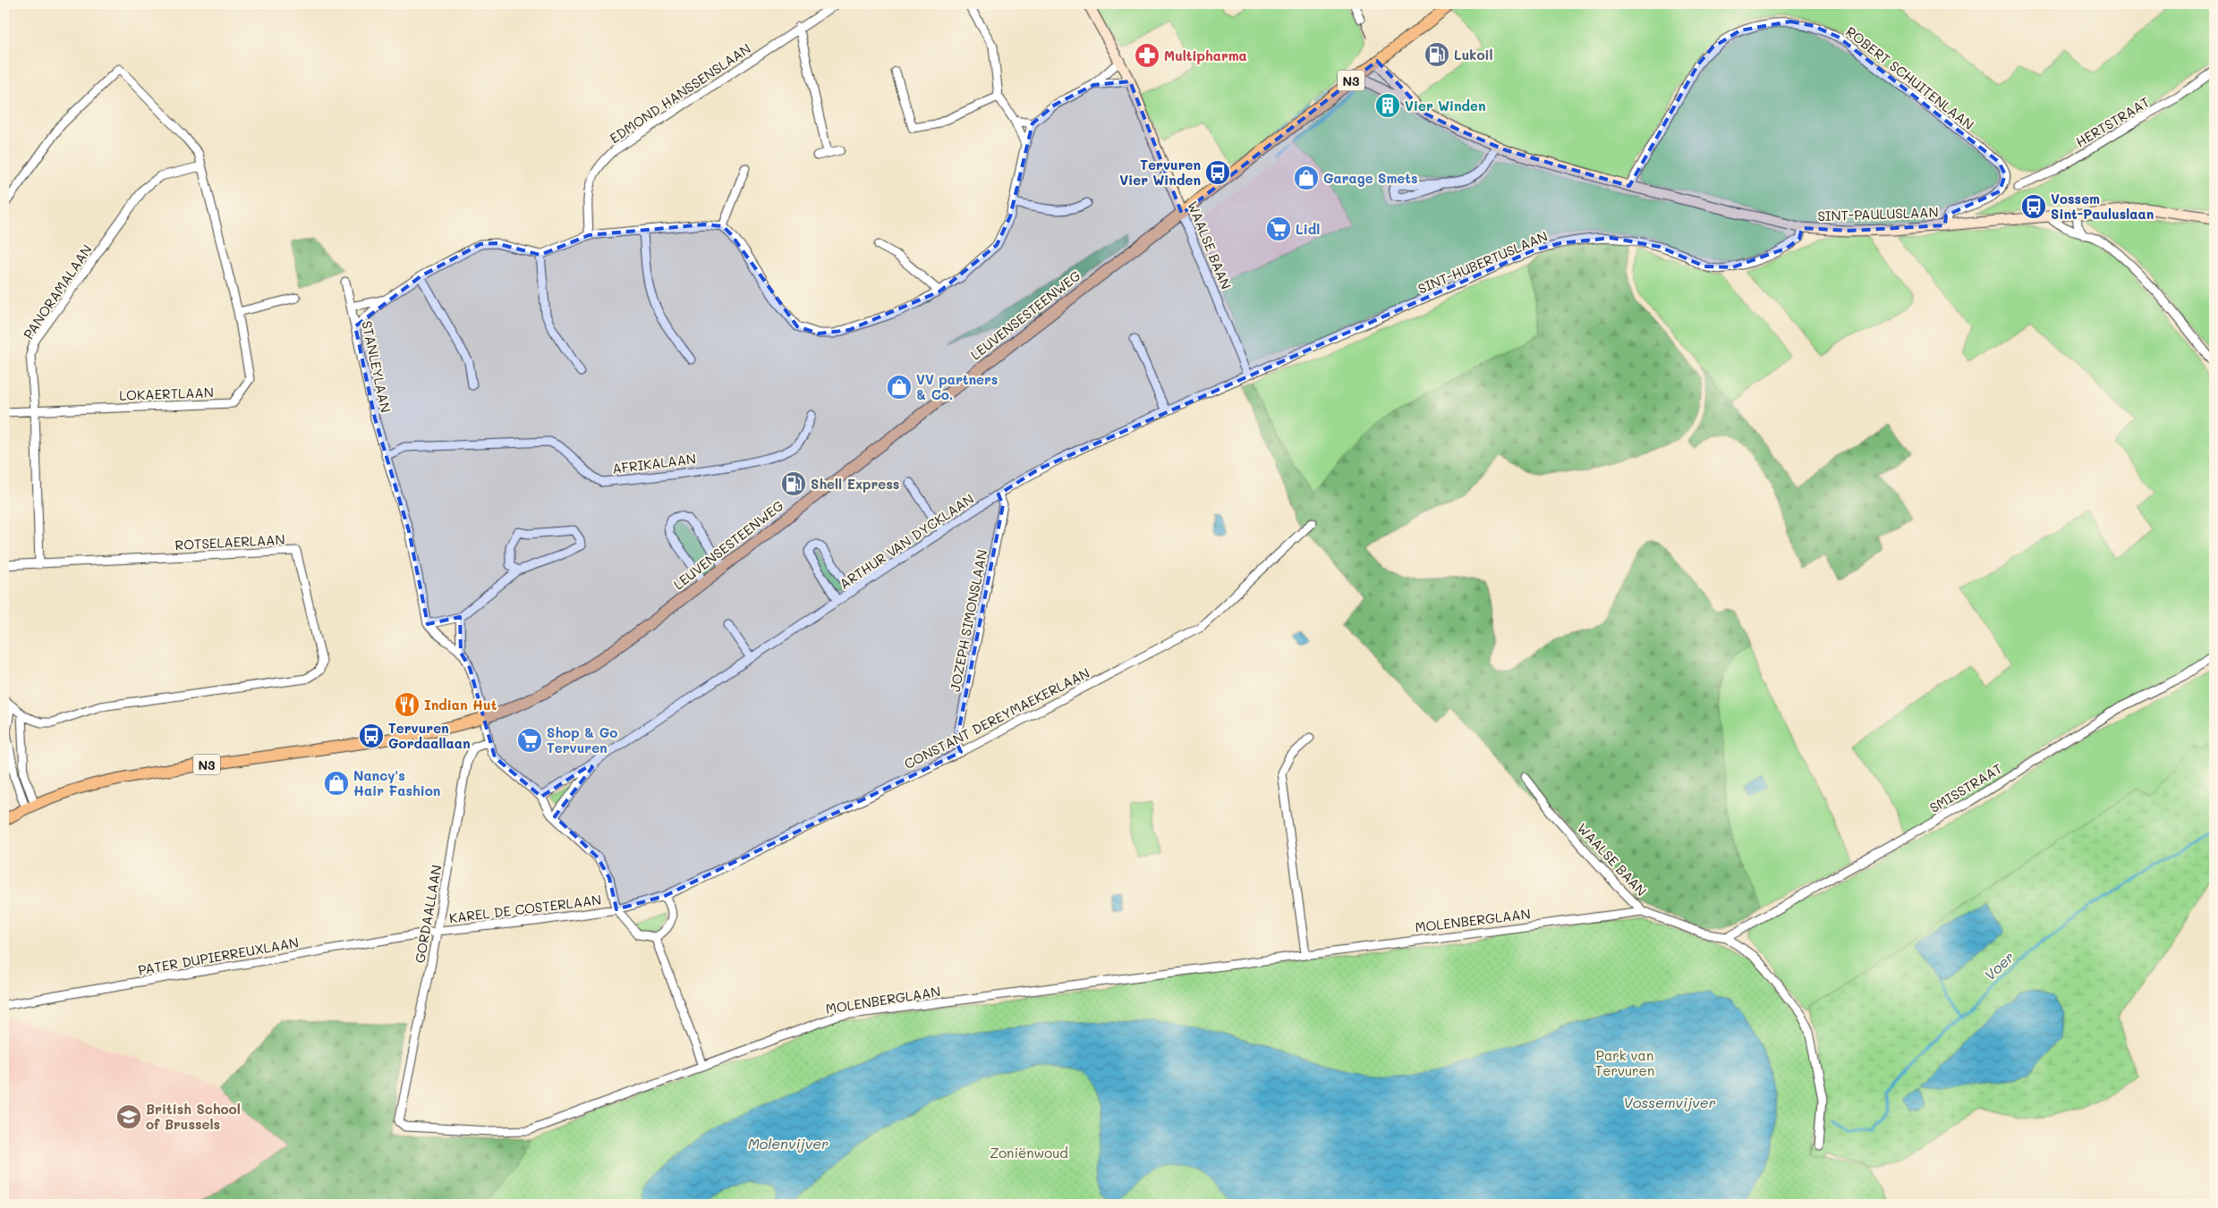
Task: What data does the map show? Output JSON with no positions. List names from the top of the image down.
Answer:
{
  "streets": {
    "main road": ["N3", "LEUVENSESTEENWEG"],
    "street": [
      "ROBERT SCHUITENLAAN",
      "EDMOND HANSSENSLAAN",
      "HERTSTRAAT",
      "SINT-PAULUSLAAN",
      "WAALSE BAAN",
      "SINT-HUBERTUSLAAN",
      "PANORAMALAAN",
      "STANLEYLAAN",
      "LOKAERTLAAN",
      "AFRIKALAAN",
      "ARTHUR VAN DYCKLAAN",
      "ROTSELAERLAAN",
      "JOZEPH SIMONSLAAN",
      "CONSTANT DEREYMAEKERLAAN",
      "SMISSTRAAT",
      "KAREL DE COSTERLAAN",
      "GORDAALLAAN",
      "MOLENBERGLAAN",
      "PATER DUPIERREUXLAAN"
    ]
  },
  "crossings": [
    ["ROBERT SCHUITENLAAN", "SINT-PAULUSLAAN"],
    ["SINT-PAULUSLAAN", "SINT-HUBERTUSLAAN"],
    ["SINT-PAULUSLAAN", "LEUVENSESTEENWEG"],
    ["WAALSE BAAN", "SINT-HUBERTUSLAAN"],
    ["WAALSE BAAN", "LEUVENSESTEENWEG"],
    ["WAALSE BAAN", "ARTHUR VAN DYCKLAAN"],
    ["WAALSE BAAN", "SMISSTRAAT"],
    ["WAALSE BAAN", "MOLENBERGLAAN"],
    ["SINT-HUBERTUSLAAN", "ARTHUR VAN DYCKLAAN"],
    ["PANORAMALAAN", "LOKAERTLAAN"],
    ["PANORAMALAAN", "ROTSELAERLAAN"],
    ["STANLEYLAAN", "AFRIKALAAN"],
    ["ARTHUR VAN DYCKLAAN", "JOZEPH SIMONSLAAN"],
    ["JOZEPH SIMONSLAAN", "CONSTANT DEREYMAEKERLAAN"],
    ["CONSTANT DEREYMAEKERLAAN", "KAREL DE COSTERLAAN"],
    ["KAREL DE COSTERLAAN", "GORDAALLAAN"],
    ["KAREL DE COSTERLAAN", "PATER DUPIERREUXLAAN"],
    ["GORDAALLAAN", "MOLENBERGLAAN"],
    ["GORDAALLAAN", "PATER DUPIERREUXLAAN"]
  ],
  "water": ["Voer", "Vossemvijver", "Molenvijver"],
  "parks": ["Park van Tervuren", "Zoniënwoud"],
  "places": {
    "fuel station": ["Lukoil", "Shell Express"],
    "pharmacy": ["Multipharma"],
    "building": ["Vier Winden"],
    "bus stop": ["Tervuren Vier Winden", "Vossem Sint-Pauluslaan", "Tervuren Gordaallaan"],
    "shop": ["Garage Smets", "VV partners & Co.", "Nancy's Hair Fashion"],
    "supermarket": ["Lidl", "Shop & Go Tervuren"],
    "restaurant": ["Indian Hut"],
    "school or university": ["British School of Brussels"]
  }
}
